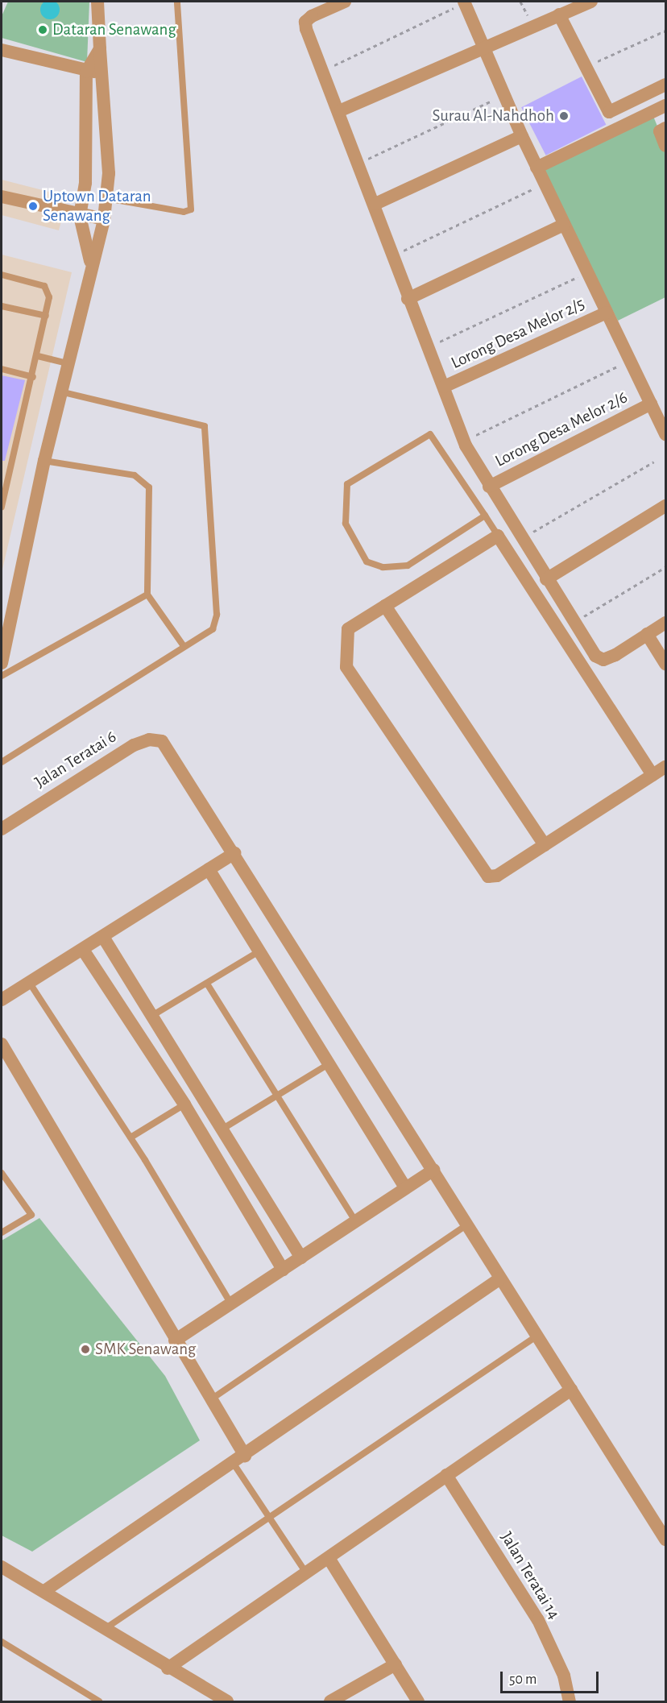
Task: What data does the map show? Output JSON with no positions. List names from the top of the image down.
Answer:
{
  "streets": {
    "street": [
      "Lorong Desa Melor 2/5",
      "Lorong Desa Melor 2/6",
      "Jalan Teratai 6",
      "Jalan Teratai 14"
    ]
  },
  "places": [
    "Dataran Senawang",
    "Surau Al-Nahdhoh",
    "Uptown Dataran Senawang",
    "SMK Senawang"
  ],
  "scale_bar": "50 m"
}
